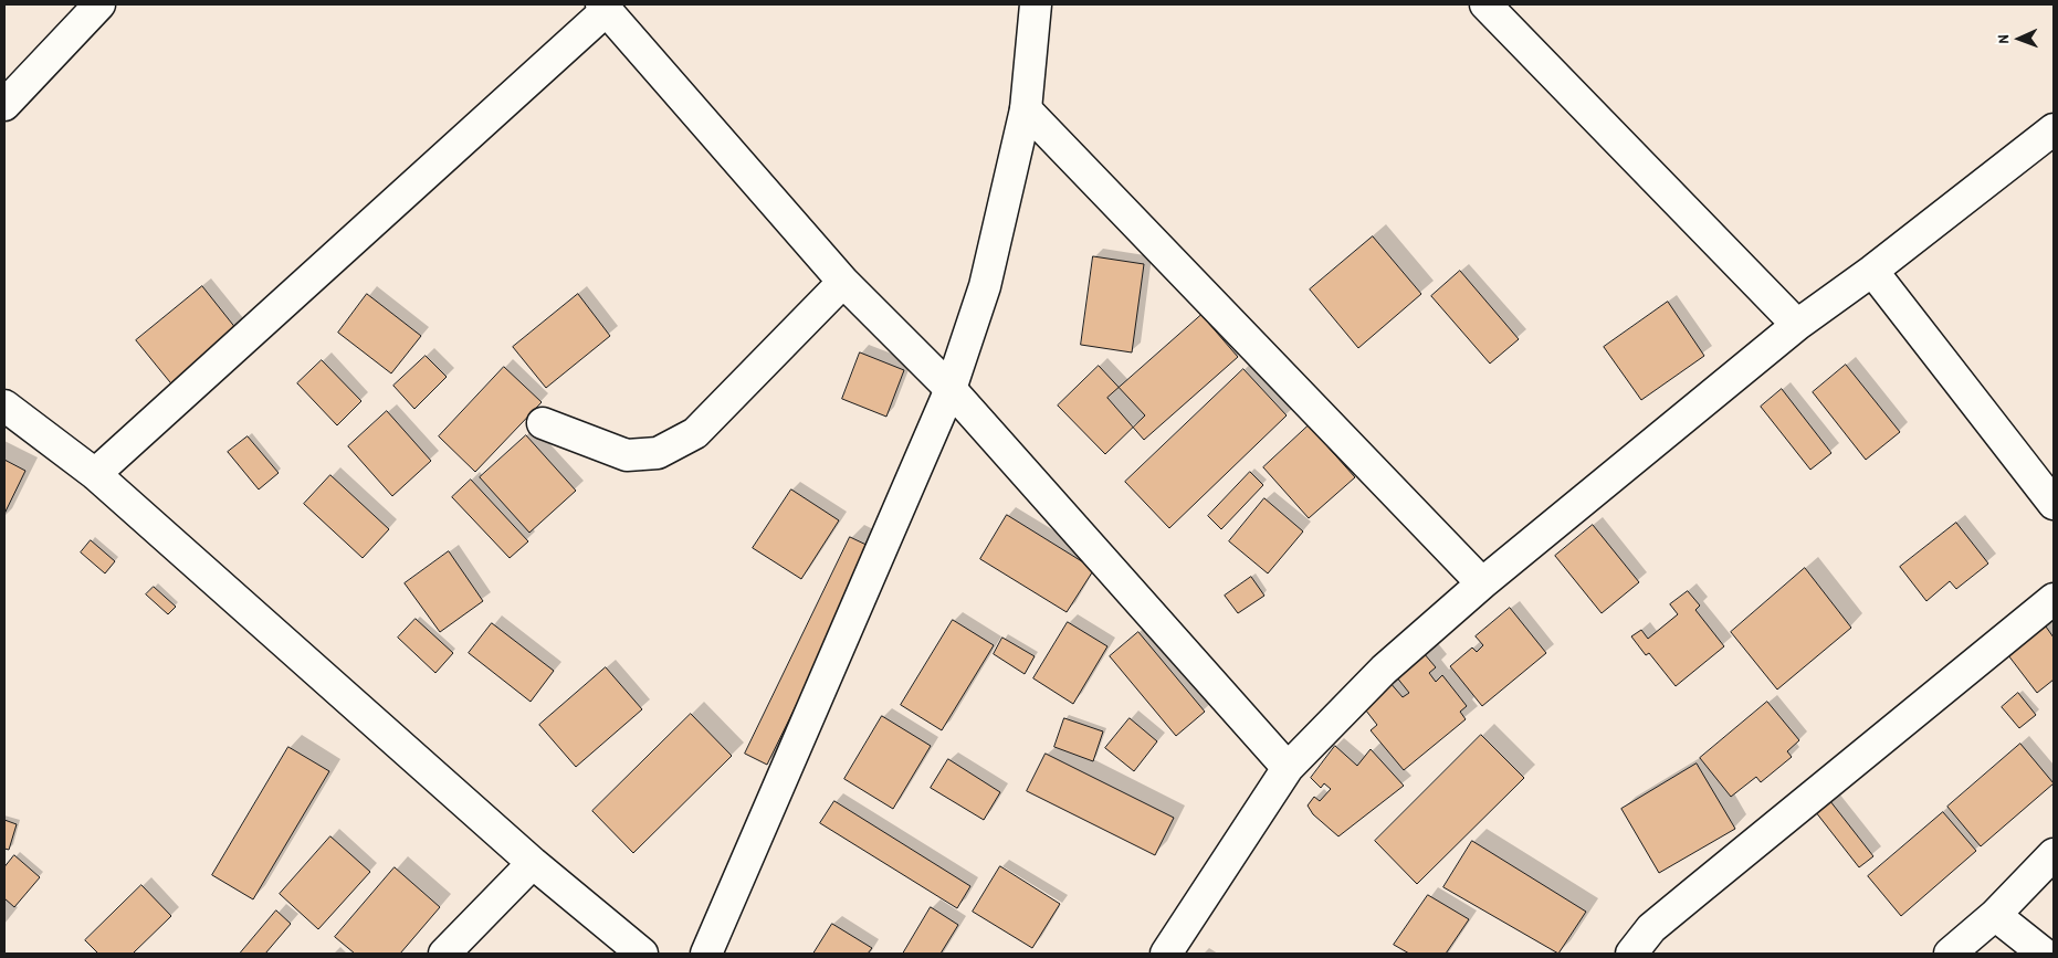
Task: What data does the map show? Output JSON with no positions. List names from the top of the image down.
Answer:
{
  "north": "left"
}
